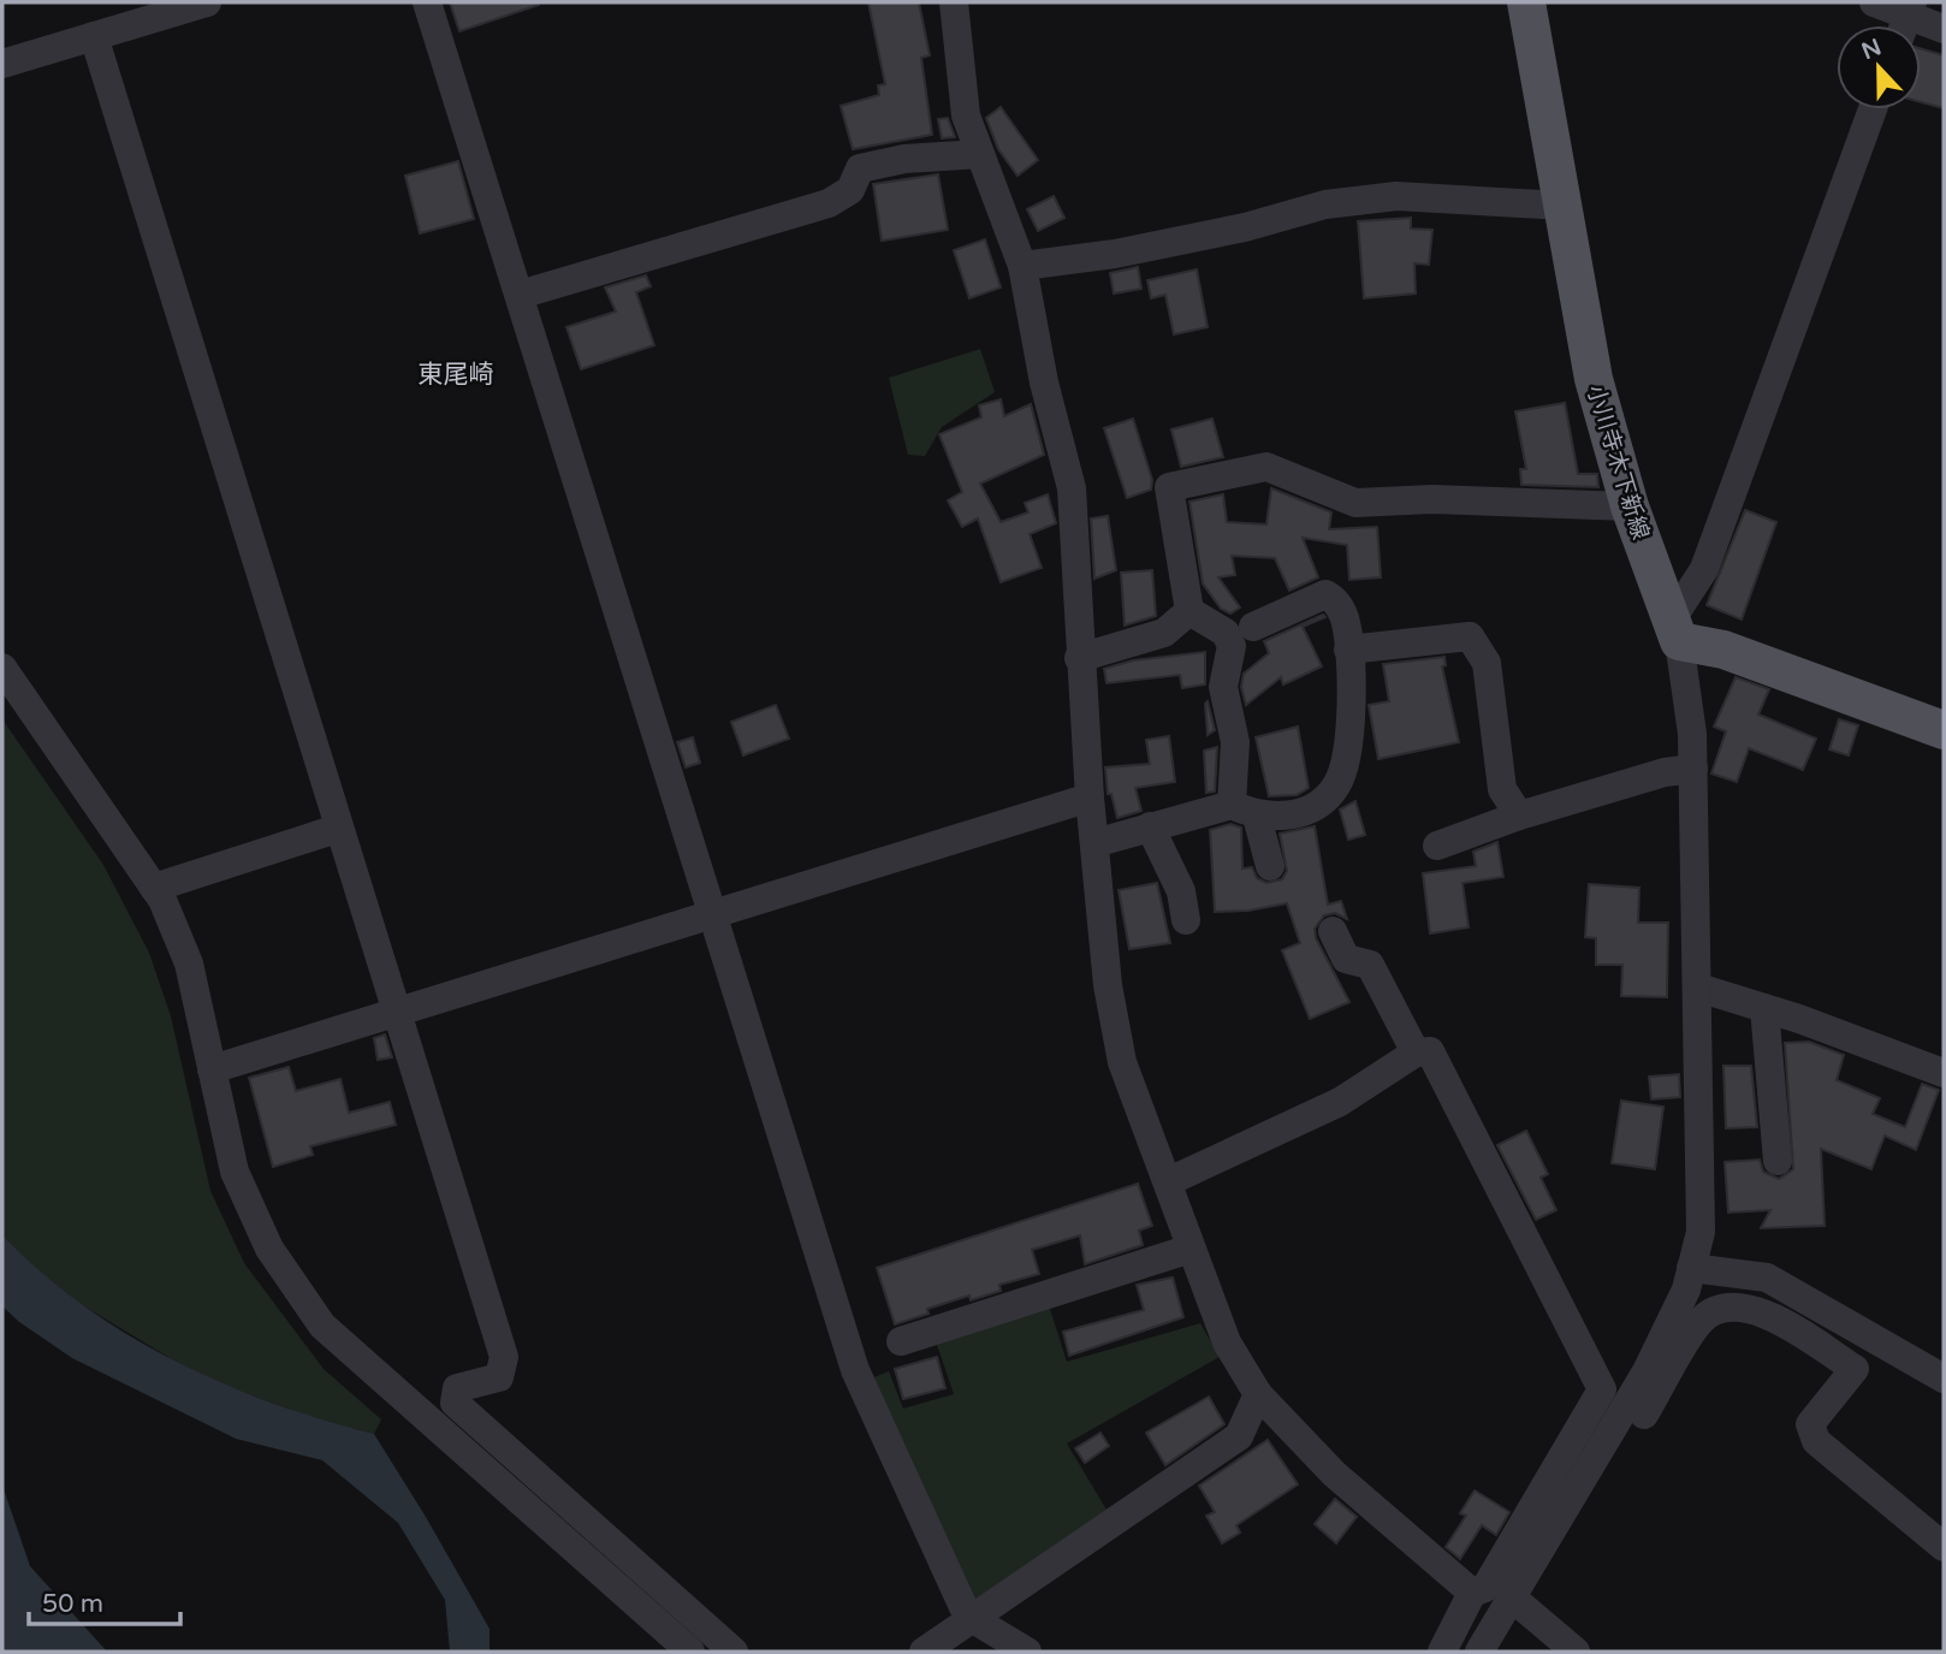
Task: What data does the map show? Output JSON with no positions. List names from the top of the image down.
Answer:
{
  "streets": {
    "main road": ["小川寺木下新線"]
  },
  "districts": ["東尾崎"],
  "scale_bar": "50 m",
  "north": "top"
}
